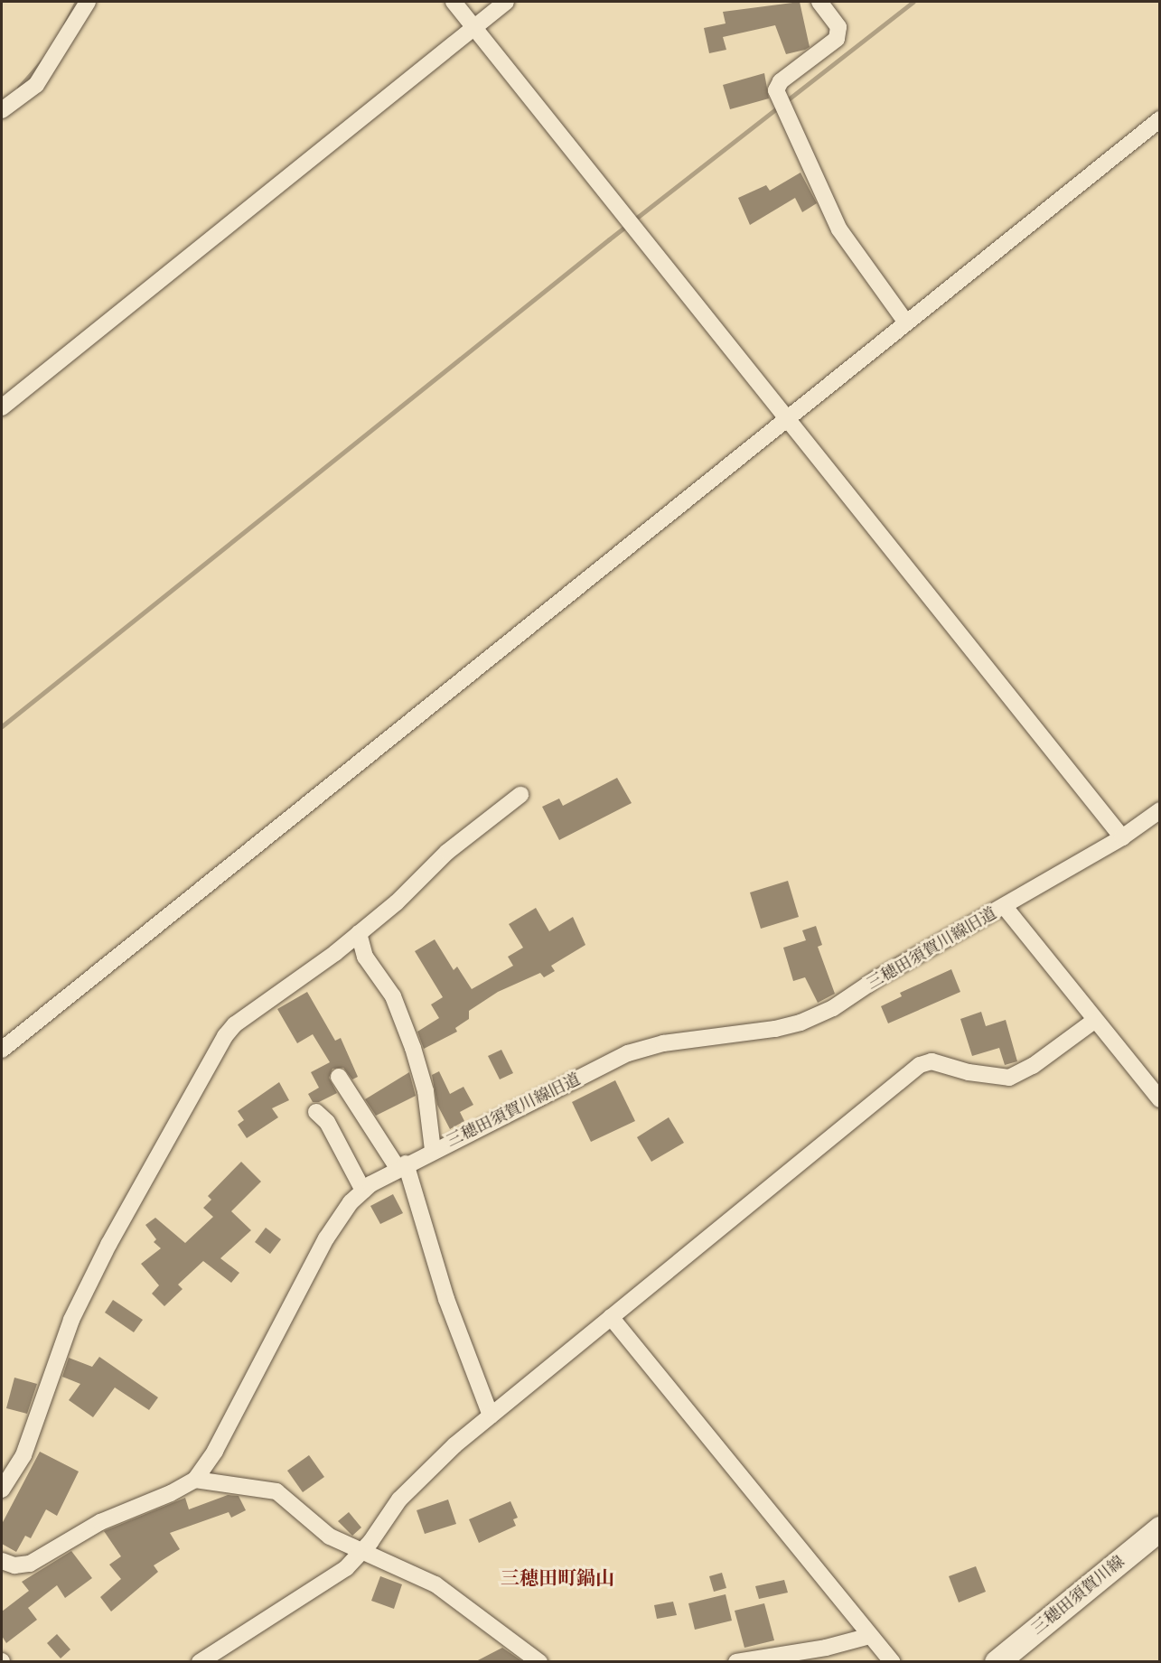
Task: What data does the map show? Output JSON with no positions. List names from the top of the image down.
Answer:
{
  "streets": {
    "main road": ["三穂田須賀川線"],
    "street": ["三穂田須賀川線旧道"]
  },
  "districts": ["三穂田町鍋山"]
}
